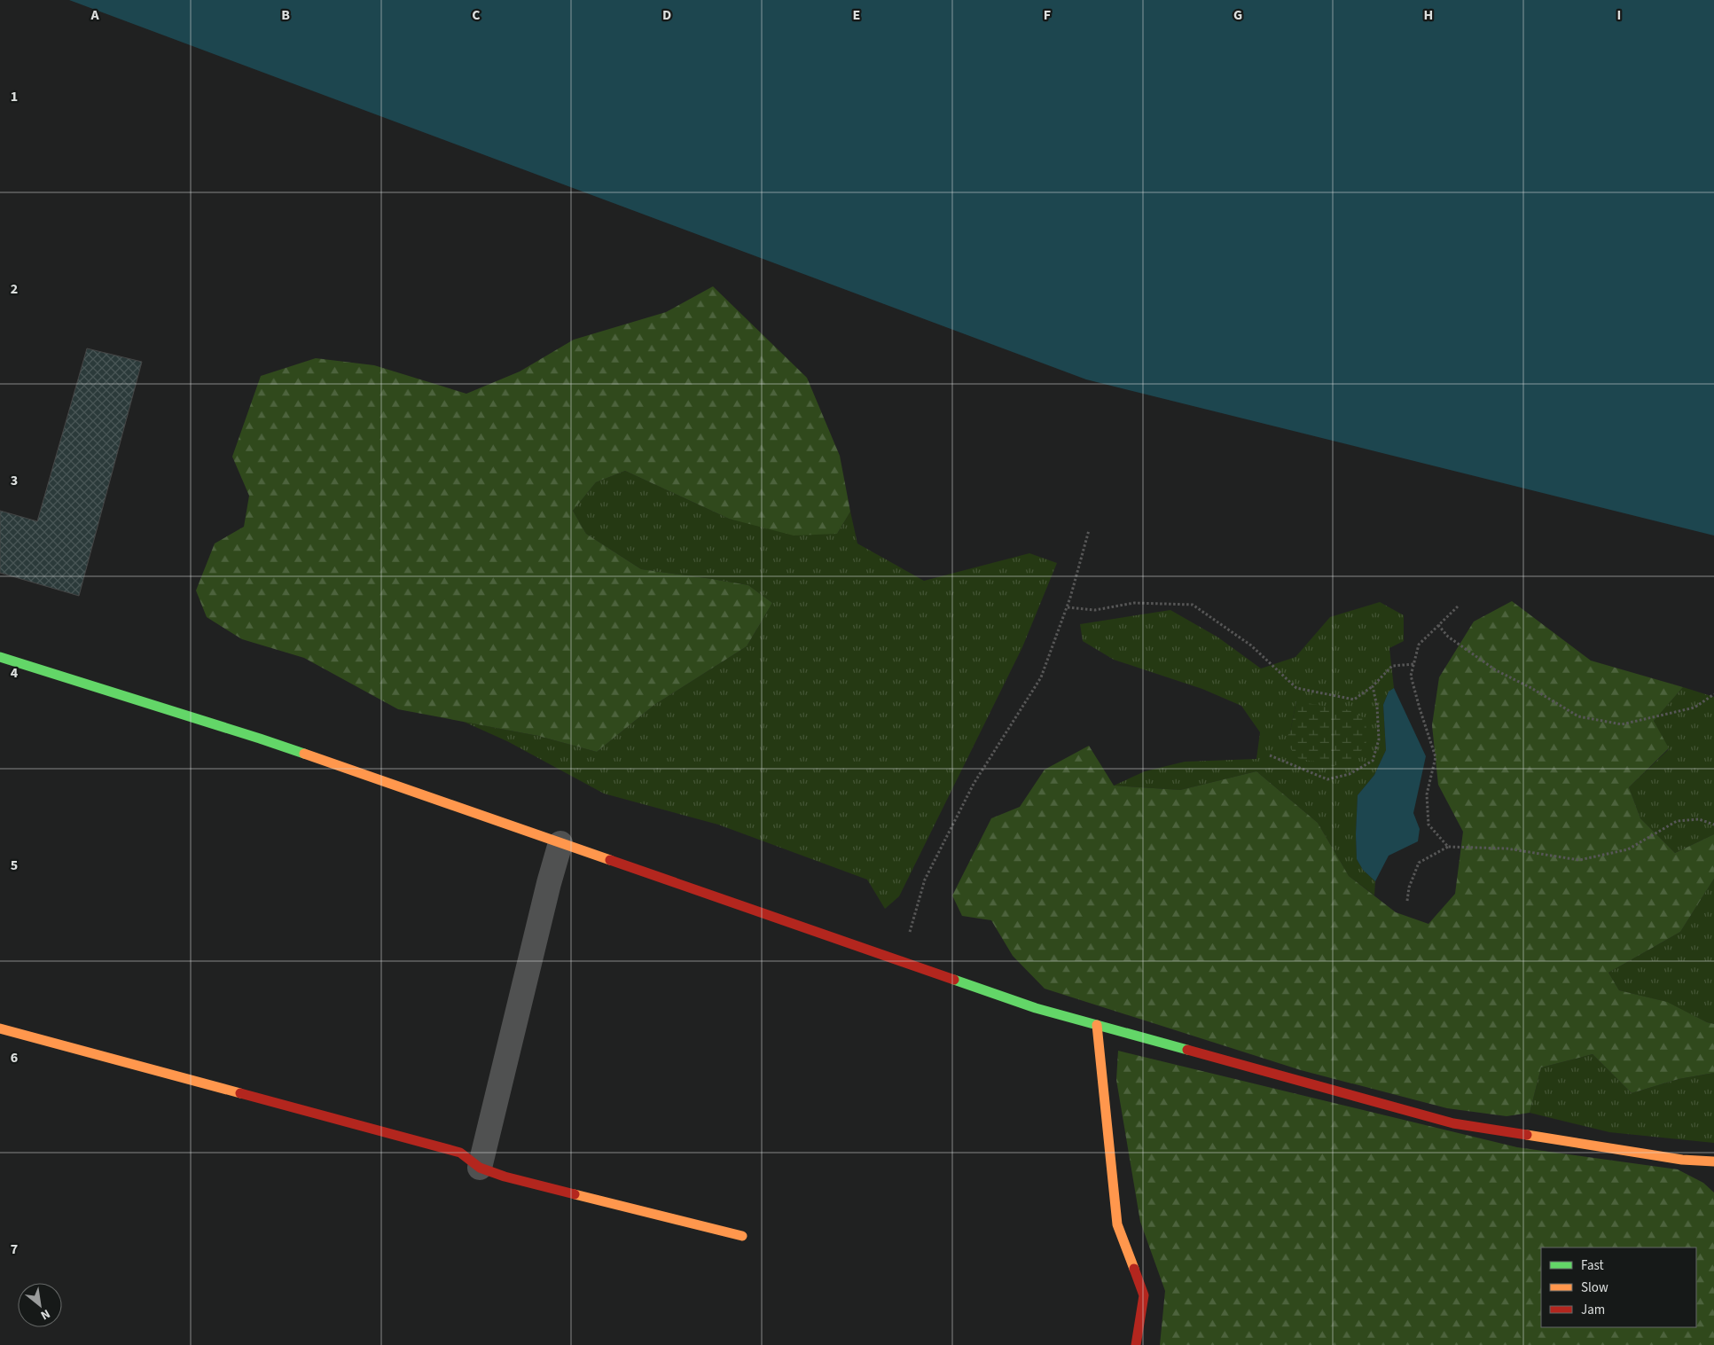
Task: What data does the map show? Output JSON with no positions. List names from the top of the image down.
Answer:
{
  "legend": ["Fast", "Slow", "Jam"],
  "north": "bottom right",
  "grid": {
    "columns": [
      "A",
      "B",
      "C",
      "D",
      "E",
      "F",
      "G",
      "H",
      "I"
    ],
    "rows": [
      "1",
      "2",
      "3",
      "4",
      "5",
      "6",
      "7"
    ]
  }
}
